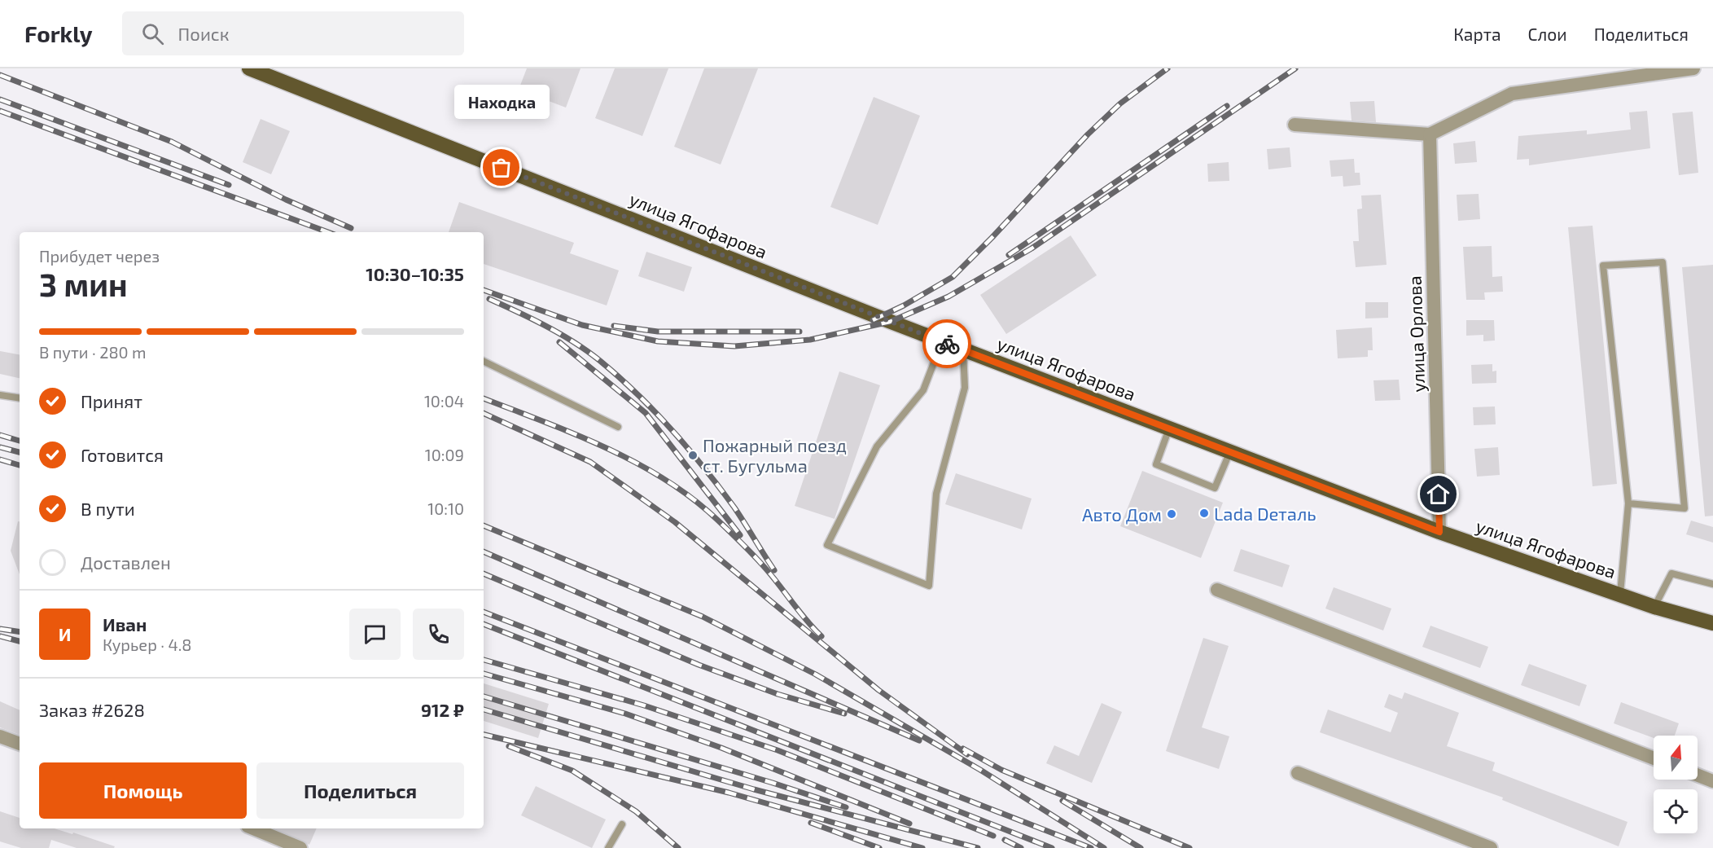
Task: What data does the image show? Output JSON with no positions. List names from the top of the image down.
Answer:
{
  "streets": {
    "main road": ["улица Ягофарова"],
    "street": ["улица Орлова"]
  },
  "crossings": [
    ["улица Ягофарова", "улица Орлова"]
  ],
  "places": [
    "Находка",
    "Пожарный поезд ст. Бугульма",
    "Lada Dеталь",
    "Авто Дом"
  ],
  "north": "top",
  "page": {
    "header": "Forkly",
    "search": "Поиск",
    "nav": ["Карта", "Слои", "Поделиться"],
    "bubble": "Находка",
    "heading": ["3 мин", "Прибудет через", "10:30–10:35"],
    "panel": [
      "Иван",
      "Курьер · 4.8",
      "Заказ #2628",
      "912 ₽"
    ],
    "bar": "В пути · 280 m",
    "list": [
      ["Принят", "10:04"],
      ["Готовится", "10:09"],
      ["В пути", "10:10"],
      "Доставлен"
    ],
    "round": "И",
    "buttons": ["Помощь", "Поделиться"]
  }
}
